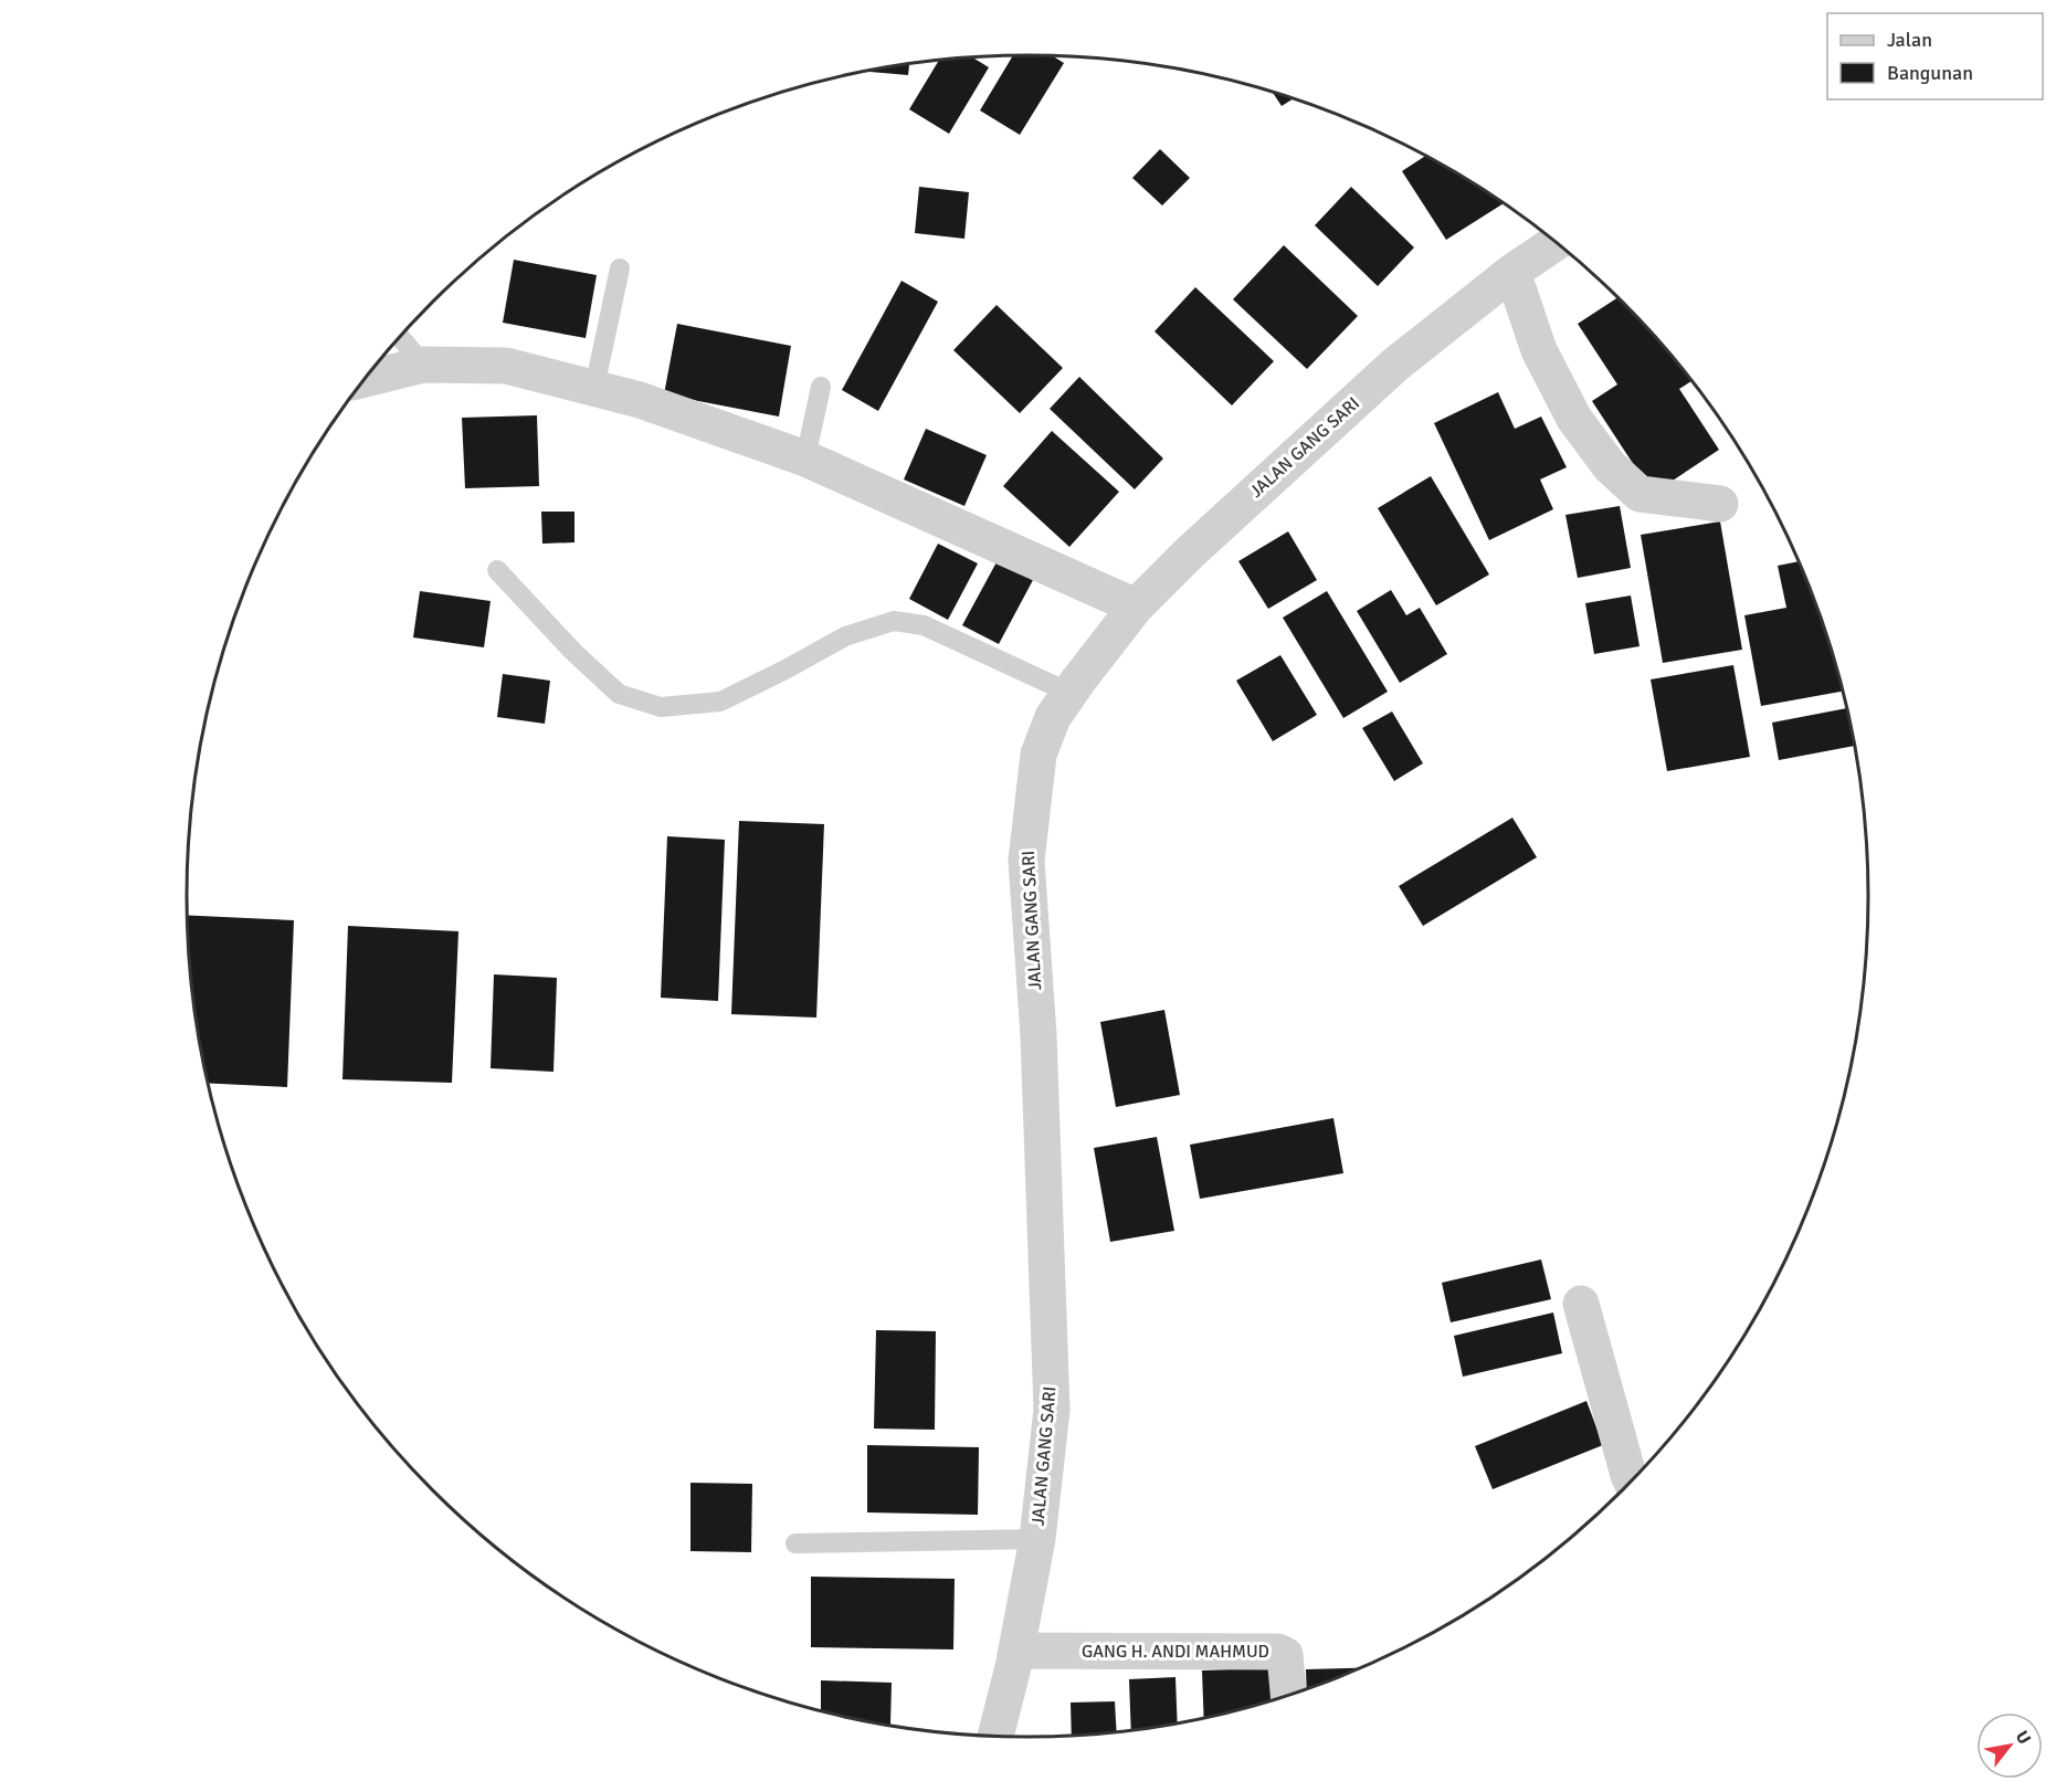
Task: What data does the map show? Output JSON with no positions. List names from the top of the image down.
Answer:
{
  "streets": {
    "street": ["JALAN GANG SARI", "GANG H. ANDI MAHMUD"]
  },
  "crossings": [
    ["JALAN GANG SARI", "GANG H. ANDI MAHMUD"]
  ],
  "legend": ["Jalan", "Bangunan"],
  "north": "top right"
}
